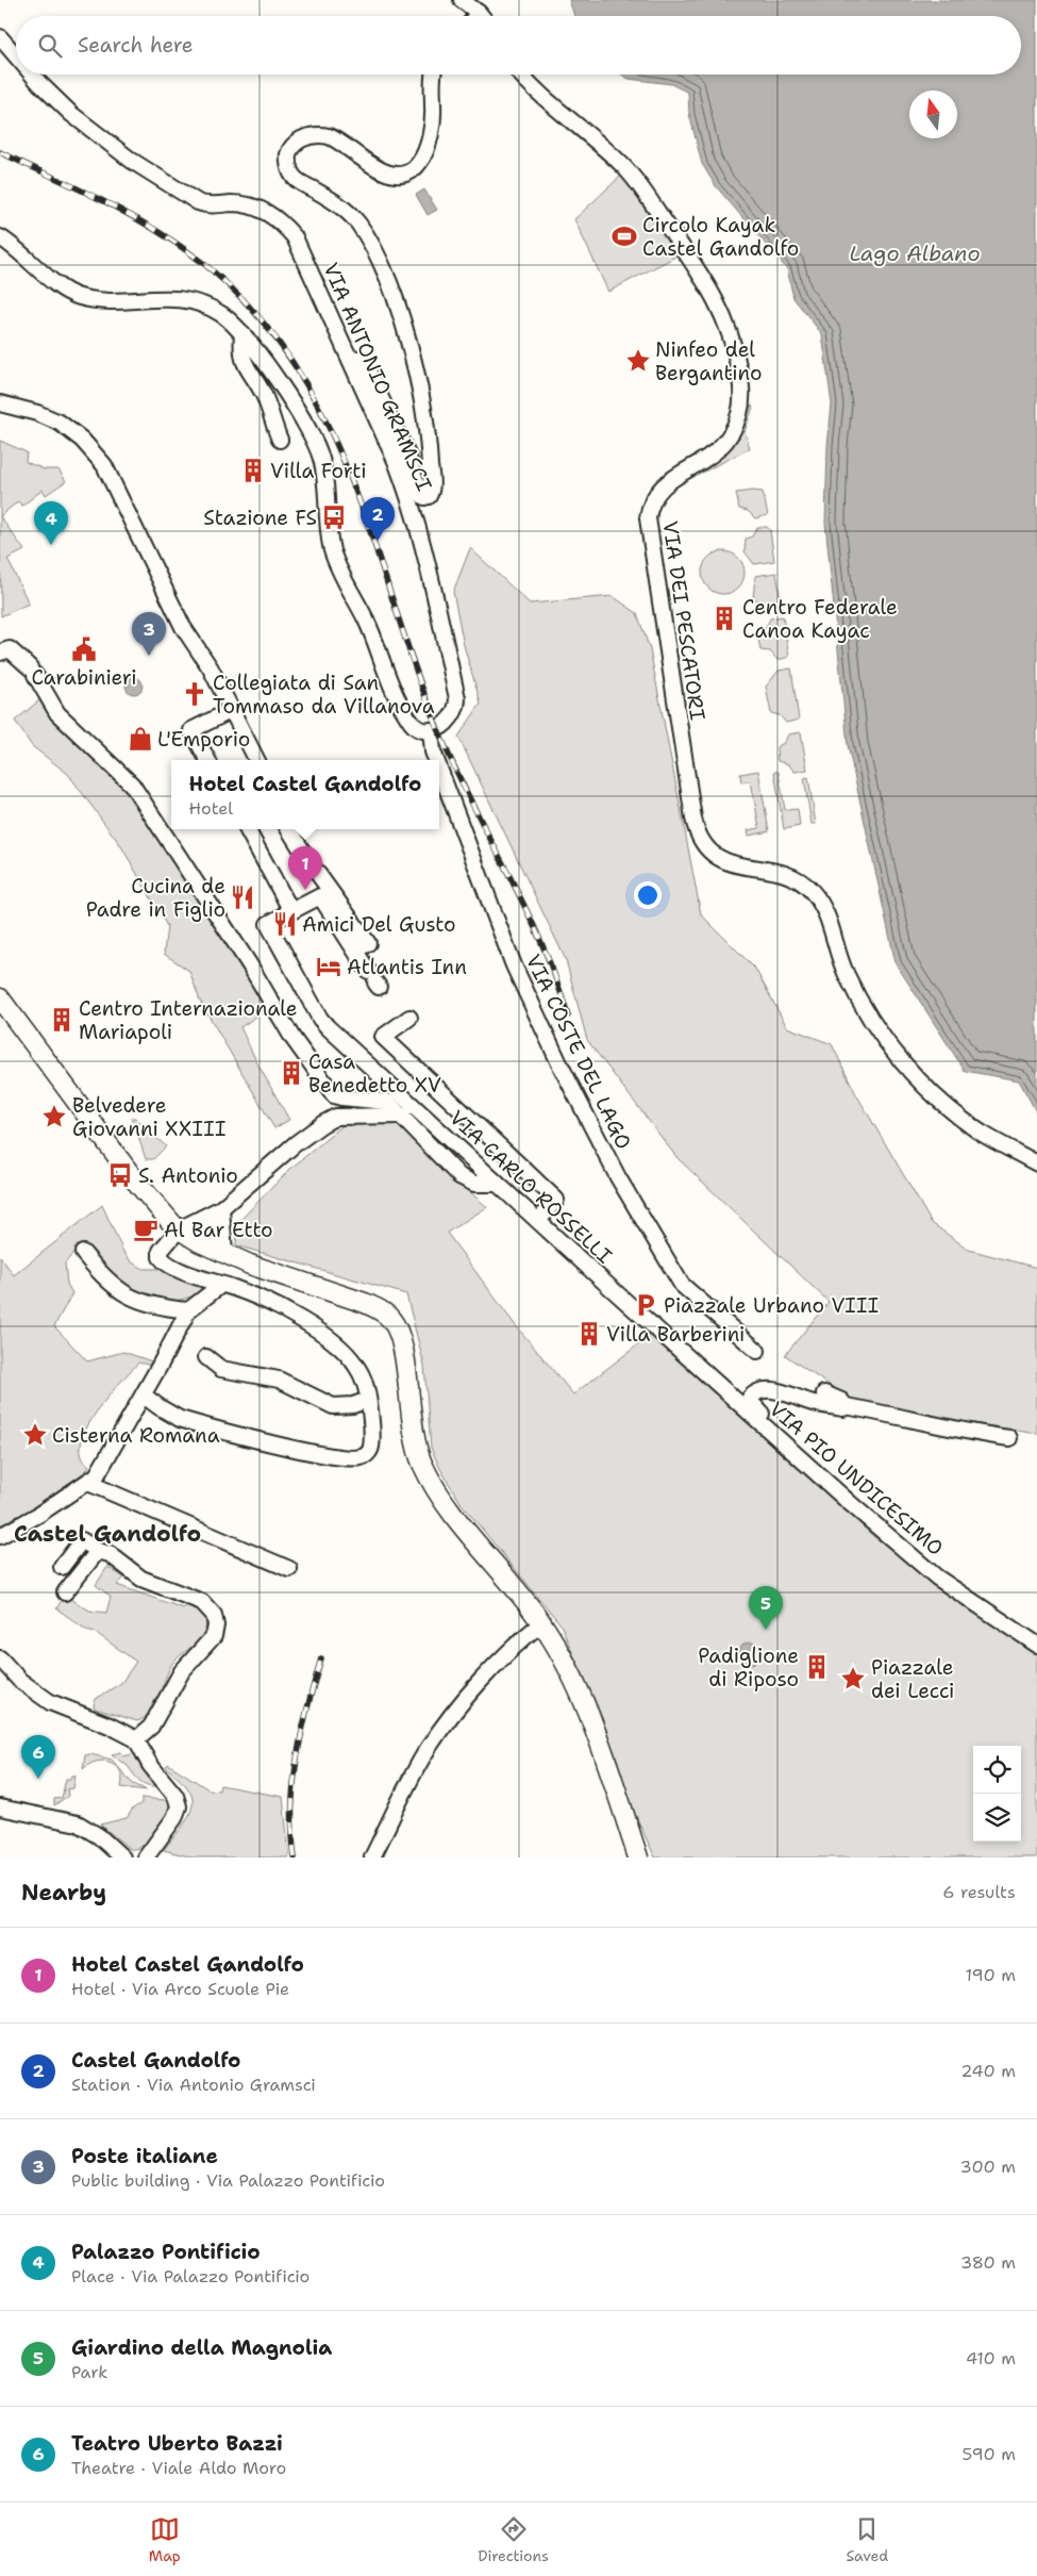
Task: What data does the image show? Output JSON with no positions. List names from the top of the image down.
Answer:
{
  "streets": {
    "street": [
      "VIA ANTONIO GRAMSCI",
      "VIA DEI PESCATORI",
      "VIA COSTE DEL LAGO",
      "VIA CARLO ROSSELLI",
      "VIA PIO UNDICESIMO"
    ]
  },
  "crossings": [
    ["VIA ANTONIO GRAMSCI", "VIA COSTE DEL LAGO"],
    ["VIA CARLO ROSSELLI", "VIA PIO UNDICESIMO"]
  ],
  "districts": ["Castel Gandolfo"],
  "water": ["Lago Albano"],
  "places": {
    "sports": ["Circolo Kayak Castel Gandolfo"],
    "place": [
      "Ninfeo del Bergantino",
      "Belvedere Giovanni XXIII",
      "Cisterna Romana",
      "Piazzale dei Lecci"
    ],
    "building": [
      "Villa Forti",
      "Centro Federale Canoa Kayac",
      "Centro Internazionale Mariapoli",
      "Casa Benedetto XV",
      "Villa Barberini",
      "Padiglione di Riposo"
    ],
    "bus stop": ["Stazione FS", "S. Antonio"],
    "public building": ["Carabinieri"],
    "church": ["Collegiata di San Tommaso da Villanova"],
    "shop": ["L'Emporio"],
    "restaurant": ["Cucina de Padre in Figlio", "Amici Del Gusto"],
    "hotel": ["Atlantis Inn"],
    "cafe": ["Al Bar Etto"],
    "parking": ["Piazzale Urbano VIII"]
  },
  "north": "top",
  "page": {
    "search": "Search here",
    "pins": [
      "2",
      "4",
      "3",
      "1",
      "5",
      "6"
    ],
    "popup": ["Hotel Castel Gandolfo", "Hotel"],
    "heading": ["Nearby", "6 results"],
    "list": [
      {
        "mark": "1",
        "name": "Hotel Castel Gandolfo",
        "note": "Hotel · Via Arco Scuole Pie",
        "value": "190 m"
      },
      {
        "mark": "2",
        "name": "Castel Gandolfo",
        "note": "Station · Via Antonio Gramsci",
        "value": "240 m"
      },
      {
        "mark": "3",
        "name": "Poste italiane",
        "note": "Public building · Via Palazzo Pontificio",
        "value": "300 m"
      },
      {
        "mark": "4",
        "name": "Palazzo Pontificio",
        "note": "Place · Via Palazzo Pontificio",
        "value": "380 m"
      },
      {
        "mark": "5",
        "name": "Giardino della Magnolia",
        "note": "Park",
        "value": "410 m"
      },
      {
        "mark": "6",
        "name": "Teatro Uberto Bazzi",
        "note": "Theatre · Viale Aldo Moro",
        "value": "590 m"
      }
    ],
    "nav": ["Map", "Directions", "Saved"]
  }
}
